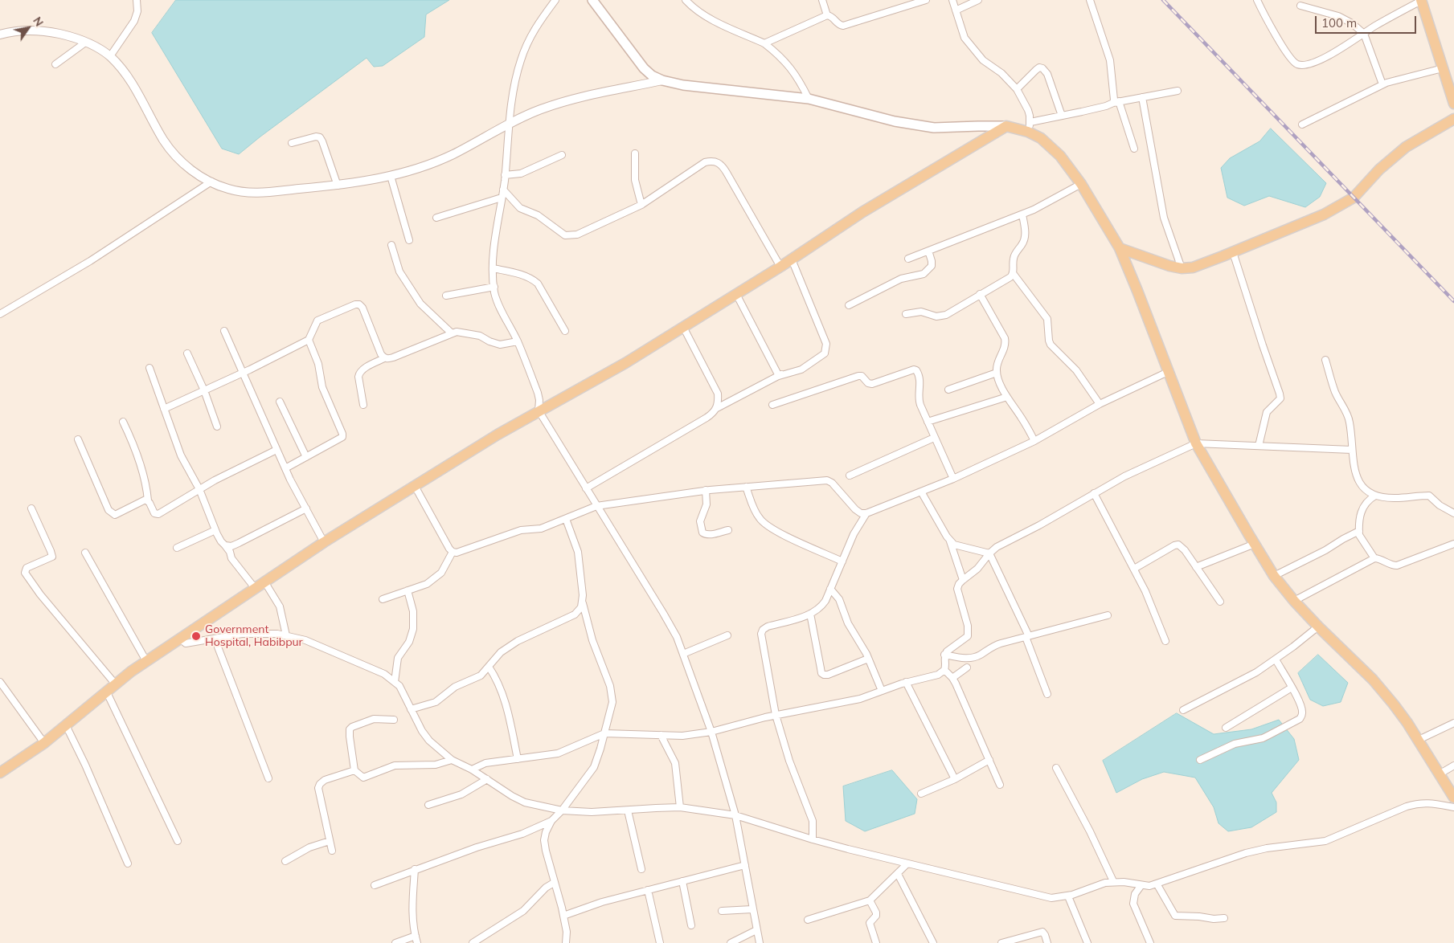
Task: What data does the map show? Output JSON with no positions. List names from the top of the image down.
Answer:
{
  "places": ["Government Hospital, Habibpur"],
  "scale_bar": "100 m",
  "north": "top right"
}
